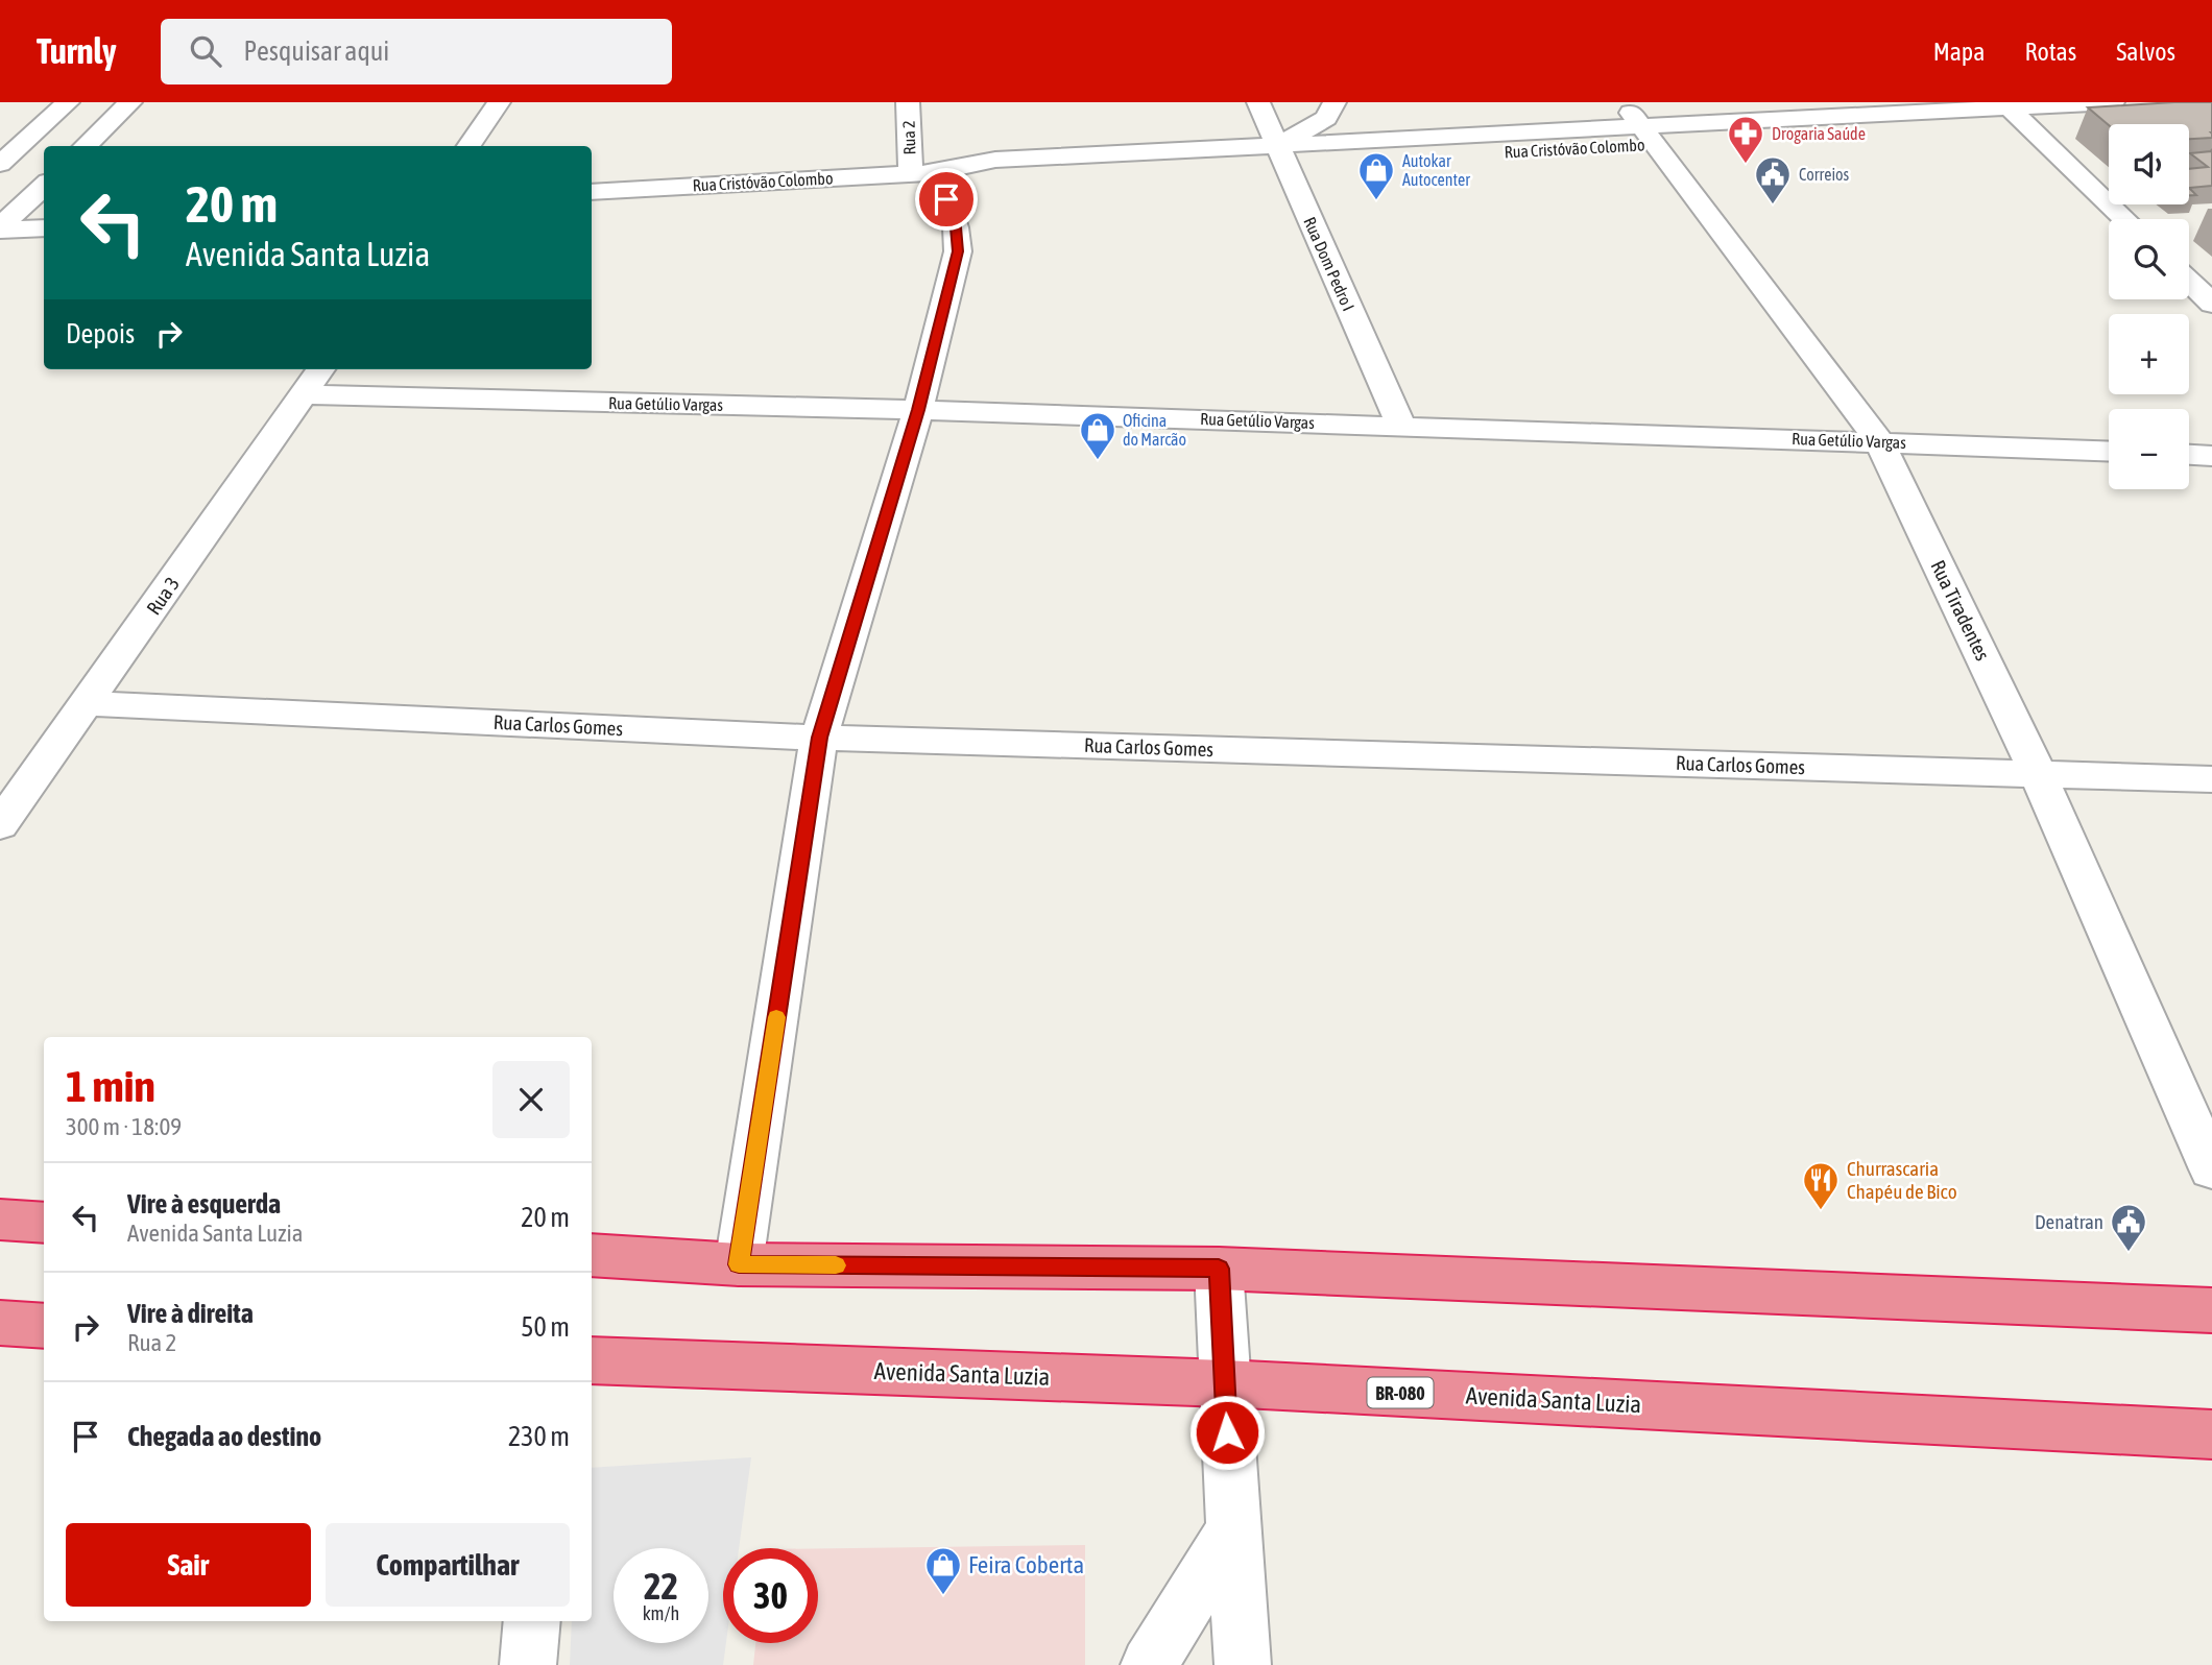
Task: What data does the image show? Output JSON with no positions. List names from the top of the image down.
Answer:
{
  "streets": {
    "highway": ["Avenida Santa Luzia", "BR-080"],
    "street": [
      "Rua 2",
      "Rua Cristóvão Colombo",
      "Rua Dom Pedro I",
      "Rua Getúlio Vargas",
      "Rua 3",
      "Rua Tiradentes",
      "Rua Carlos Gomes"
    ]
  },
  "crossings": [
    ["Rua 2", "Rua Cristóvão Colombo"],
    ["Rua 2", "Rua Getúlio Vargas"],
    ["Rua 2", "Rua Carlos Gomes"],
    ["Rua Cristóvão Colombo", "Rua Dom Pedro I"],
    ["Rua Cristóvão Colombo", "Rua Tiradentes"],
    ["Rua Dom Pedro I", "Rua Getúlio Vargas"],
    ["Rua Getúlio Vargas", "Rua 3"],
    ["Rua Getúlio Vargas", "Rua Tiradentes"],
    ["Rua 3", "Rua Carlos Gomes"],
    ["Rua Tiradentes", "Rua Carlos Gomes"]
  ],
  "places": {
    "pharmacy": ["Drogaria Saúde"],
    "shop": ["Autokar Autocenter", "Oficina do Marcão", "Feira Coberta"],
    "public building": ["Correios", "Denatran"],
    "restaurant": ["Churrascaria Chapéu de Bico"]
  },
  "page": {
    "header": "Turnly",
    "search": "Pesquisar aqui",
    "nav": ["Mapa", "Rotas", "Salvos"],
    "map_buttons": ["+", "−"],
    "turn": ["20 m", "Avenida Santa Luzia"],
    "then": "Depois",
    "heading": ["1 min", "300 m · 18:09"],
    "list": [
      {
        "name": "Vire à esquerda",
        "note": "Avenida Santa Luzia",
        "value": "20 m"
      },
      {
        "name": "Vire à direita",
        "note": "Rua 2",
        "value": "50 m"
      },
      {
        "name": "Chegada ao destino",
        "value": "230 m"
      }
    ],
    "buttons": ["Sair", "Compartilhar"],
    "speed": "22 km/h",
    "limit": "30"
  }
}
